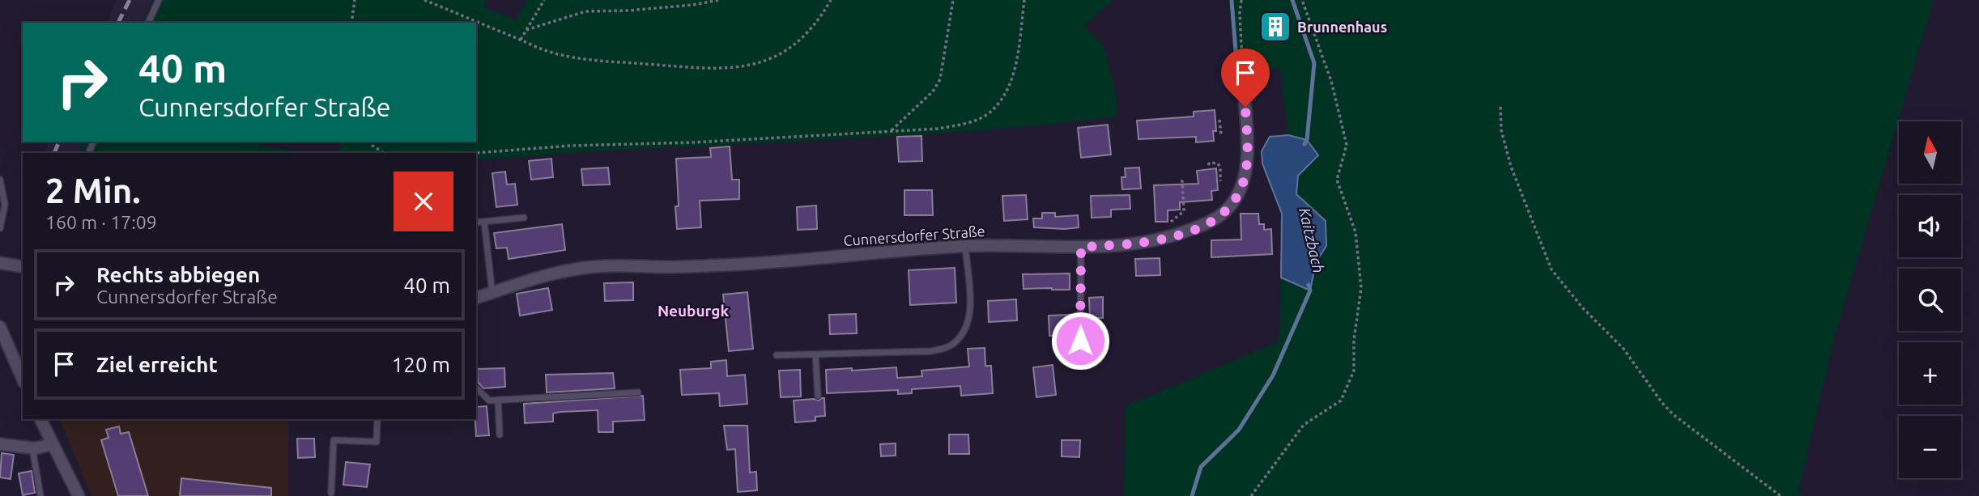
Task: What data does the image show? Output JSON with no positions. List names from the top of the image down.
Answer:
{
  "streets": {
    "street": ["Cunnersdorfer Straße"]
  },
  "districts": ["Neuburgk"],
  "water": ["Kaitzbach"],
  "places": {
    "building": ["Brunnenhaus"]
  },
  "north": "top",
  "page": {
    "turn": ["40 m", "Cunnersdorfer Straße"],
    "map_buttons": ["+", "−"],
    "heading": ["2 Min.", "160 m · 17:09"],
    "list": [
      {
        "name": "Rechts abbiegen",
        "note": "Cunnersdorfer Straße",
        "value": "40 m"
      },
      {
        "name": "Ziel erreicht",
        "value": "120 m"
      }
    ]
  }
}
